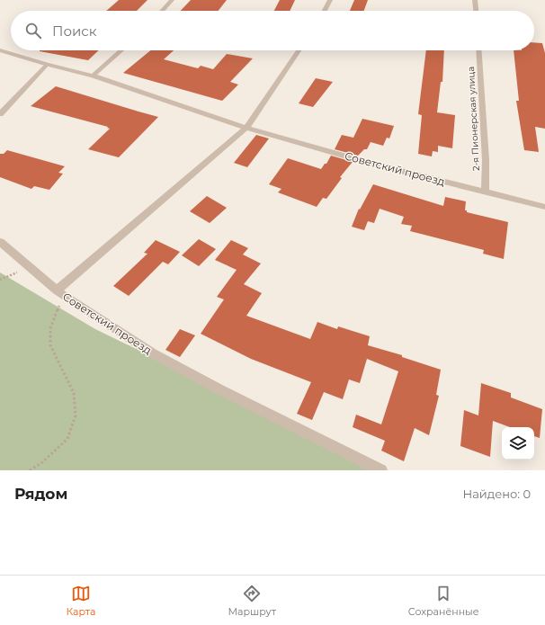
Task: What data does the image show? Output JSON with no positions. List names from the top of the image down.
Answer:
{
  "streets": {
    "street": ["2-я Пионерская улица", "Советский проезд"]
  },
  "crossings": [
    ["2-я Пионерская улица", "Советский проезд"]
  ],
  "page": {
    "search": "Поиск",
    "heading": ["Рядом", "Найдено: 0"],
    "nav": ["Карта", "Маршрут", "Сохранённые"]
  }
}
